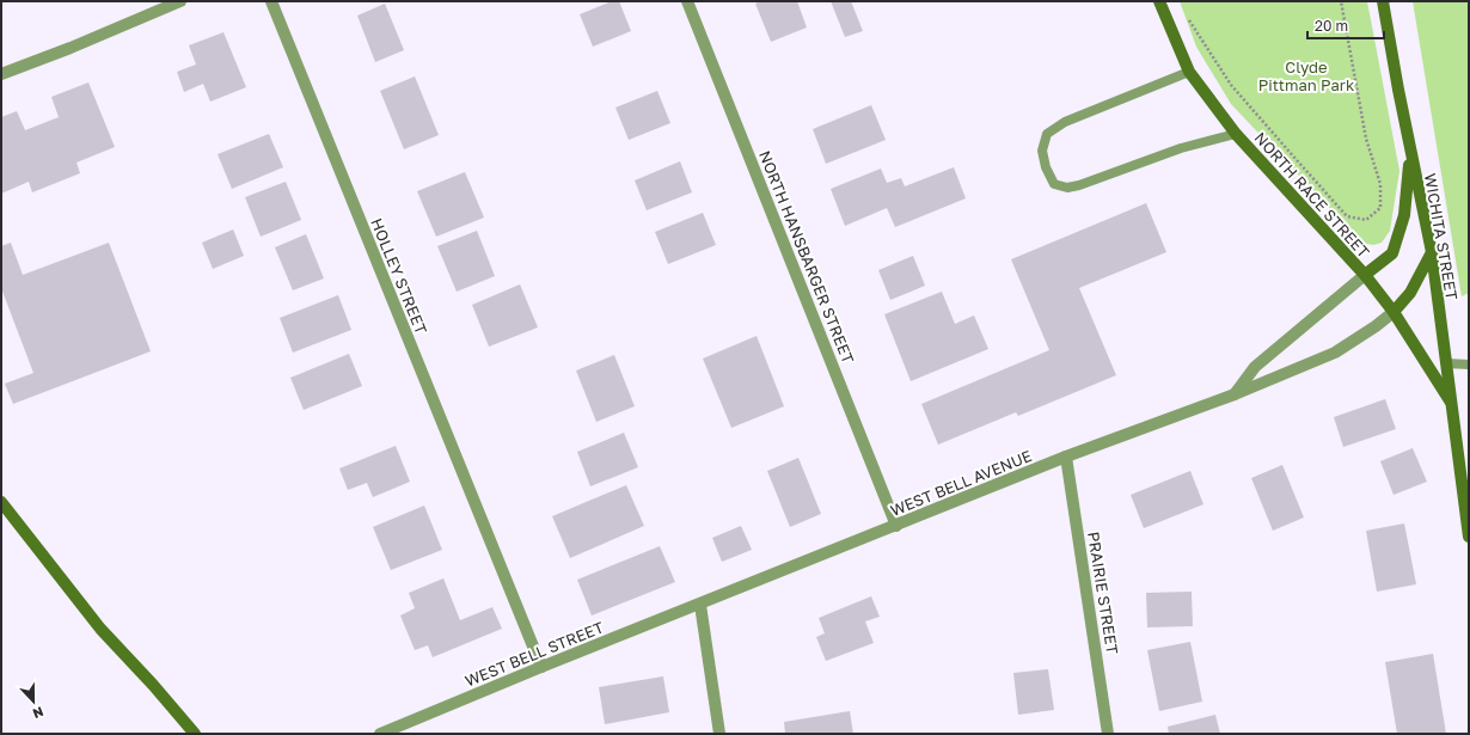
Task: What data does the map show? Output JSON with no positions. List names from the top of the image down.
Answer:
{
  "streets": {
    "street": [
      "NORTH RACE STREET",
      "WICHITA STREET",
      "NORTH HANSBARGER STREET",
      "HOLLEY STREET",
      "WEST BELL AVENUE",
      "PRAIRIE STREET",
      "WEST BELL STREET"
    ]
  },
  "crossings": [
    ["NORTH RACE STREET", "WICHITA STREET"],
    ["NORTH RACE STREET", "WEST BELL AVENUE"],
    ["NORTH HANSBARGER STREET", "WEST BELL AVENUE"],
    ["HOLLEY STREET", "WEST BELL STREET"],
    ["WEST BELL AVENUE", "PRAIRIE STREET"],
    ["WEST BELL AVENUE", "WEST BELL STREET"]
  ],
  "parks": ["Clyde Pittman Park"],
  "scale_bar": "20 m",
  "north": "bottom"
}
